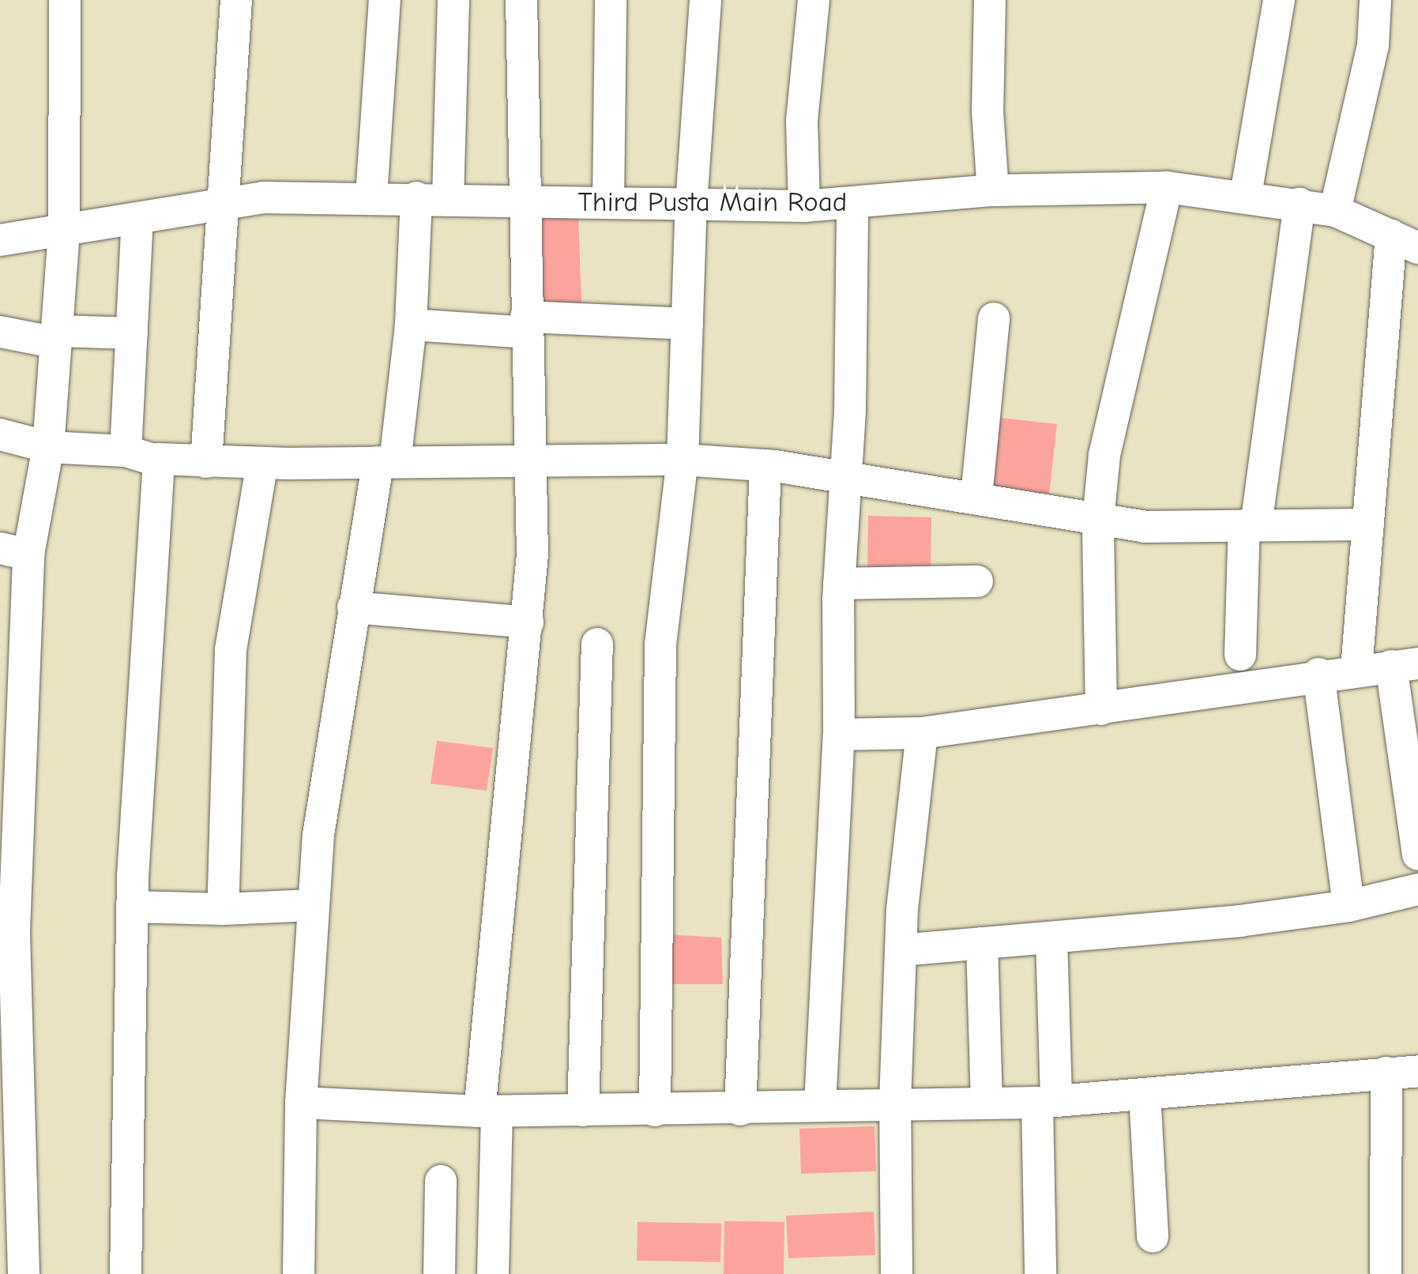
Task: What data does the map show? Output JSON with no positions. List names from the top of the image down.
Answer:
{
  "streets": {
    "street": ["Third Pusta Main Road"]
  }
}
